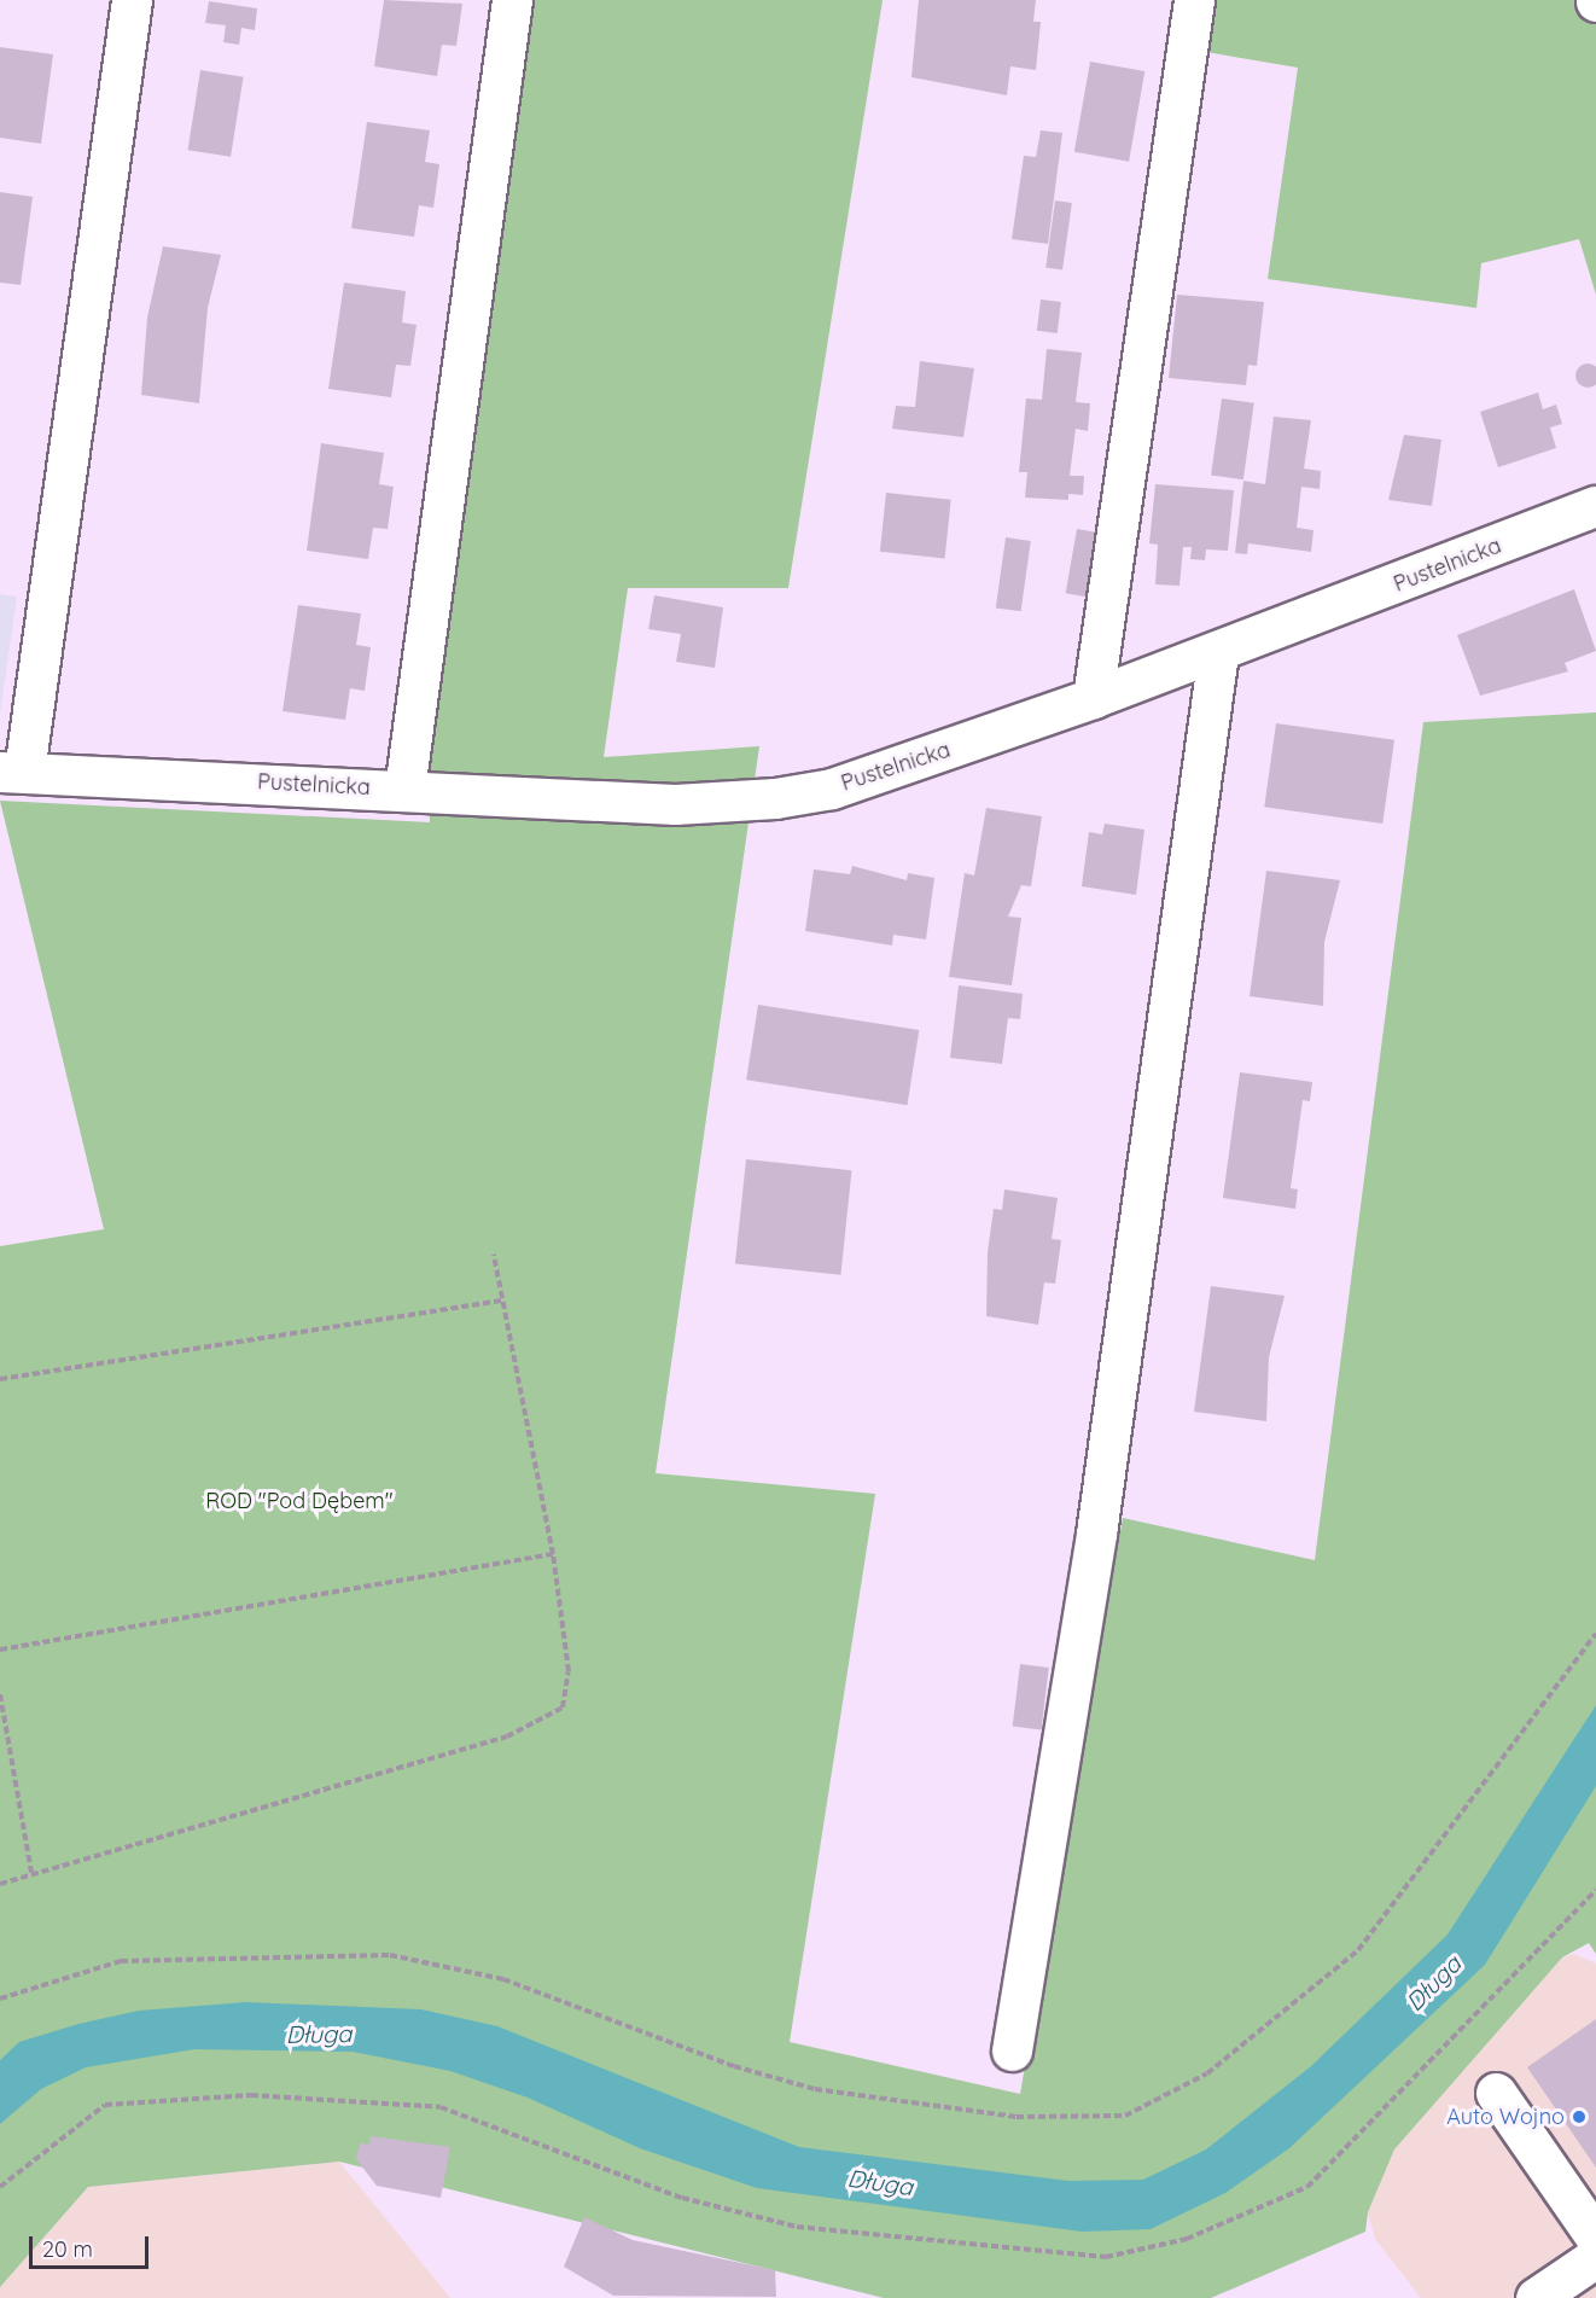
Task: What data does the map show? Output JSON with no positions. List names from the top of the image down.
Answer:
{
  "streets": {
    "street": ["Pustelnicka"]
  },
  "water": ["Długa"],
  "parks": ["ROD \"Pod Dębem\""],
  "places": ["Auto Wojno"],
  "scale_bar": "20 m"
}
